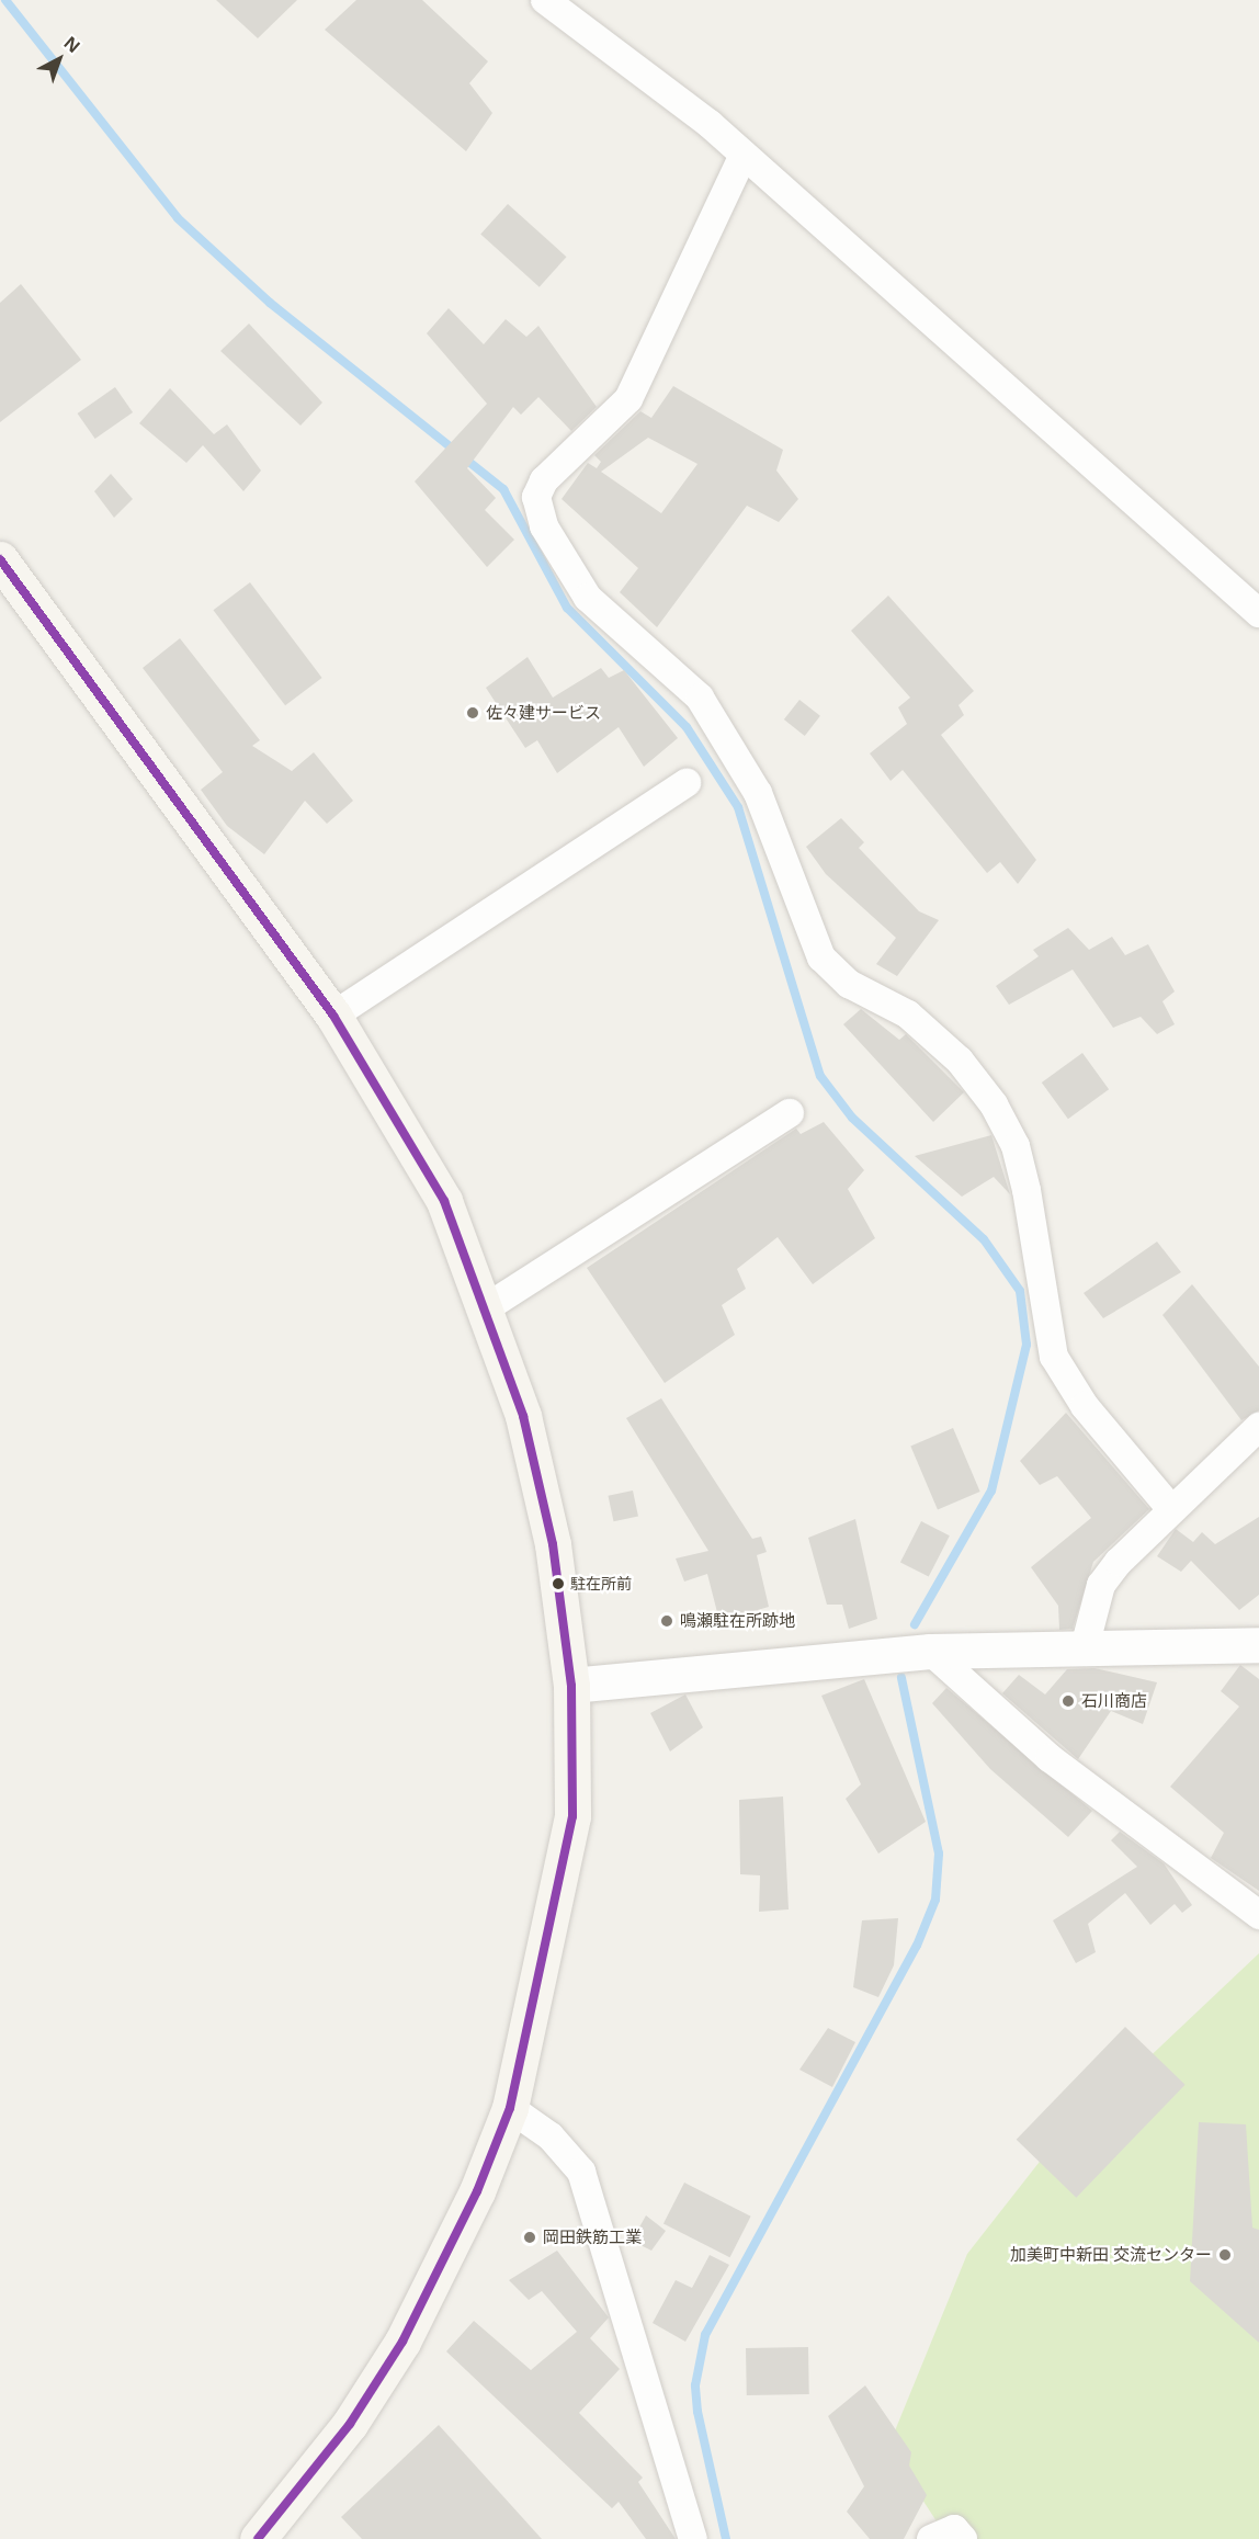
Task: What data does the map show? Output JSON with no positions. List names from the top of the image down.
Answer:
{
  "places": [
    "佐々建サービス",
    "駐在所前",
    "鳴瀬駐在所跡地",
    "石川商店",
    "岡田鉄筋工業",
    "加美町中新田 交流センター"
  ],
  "north": "top right"
}
